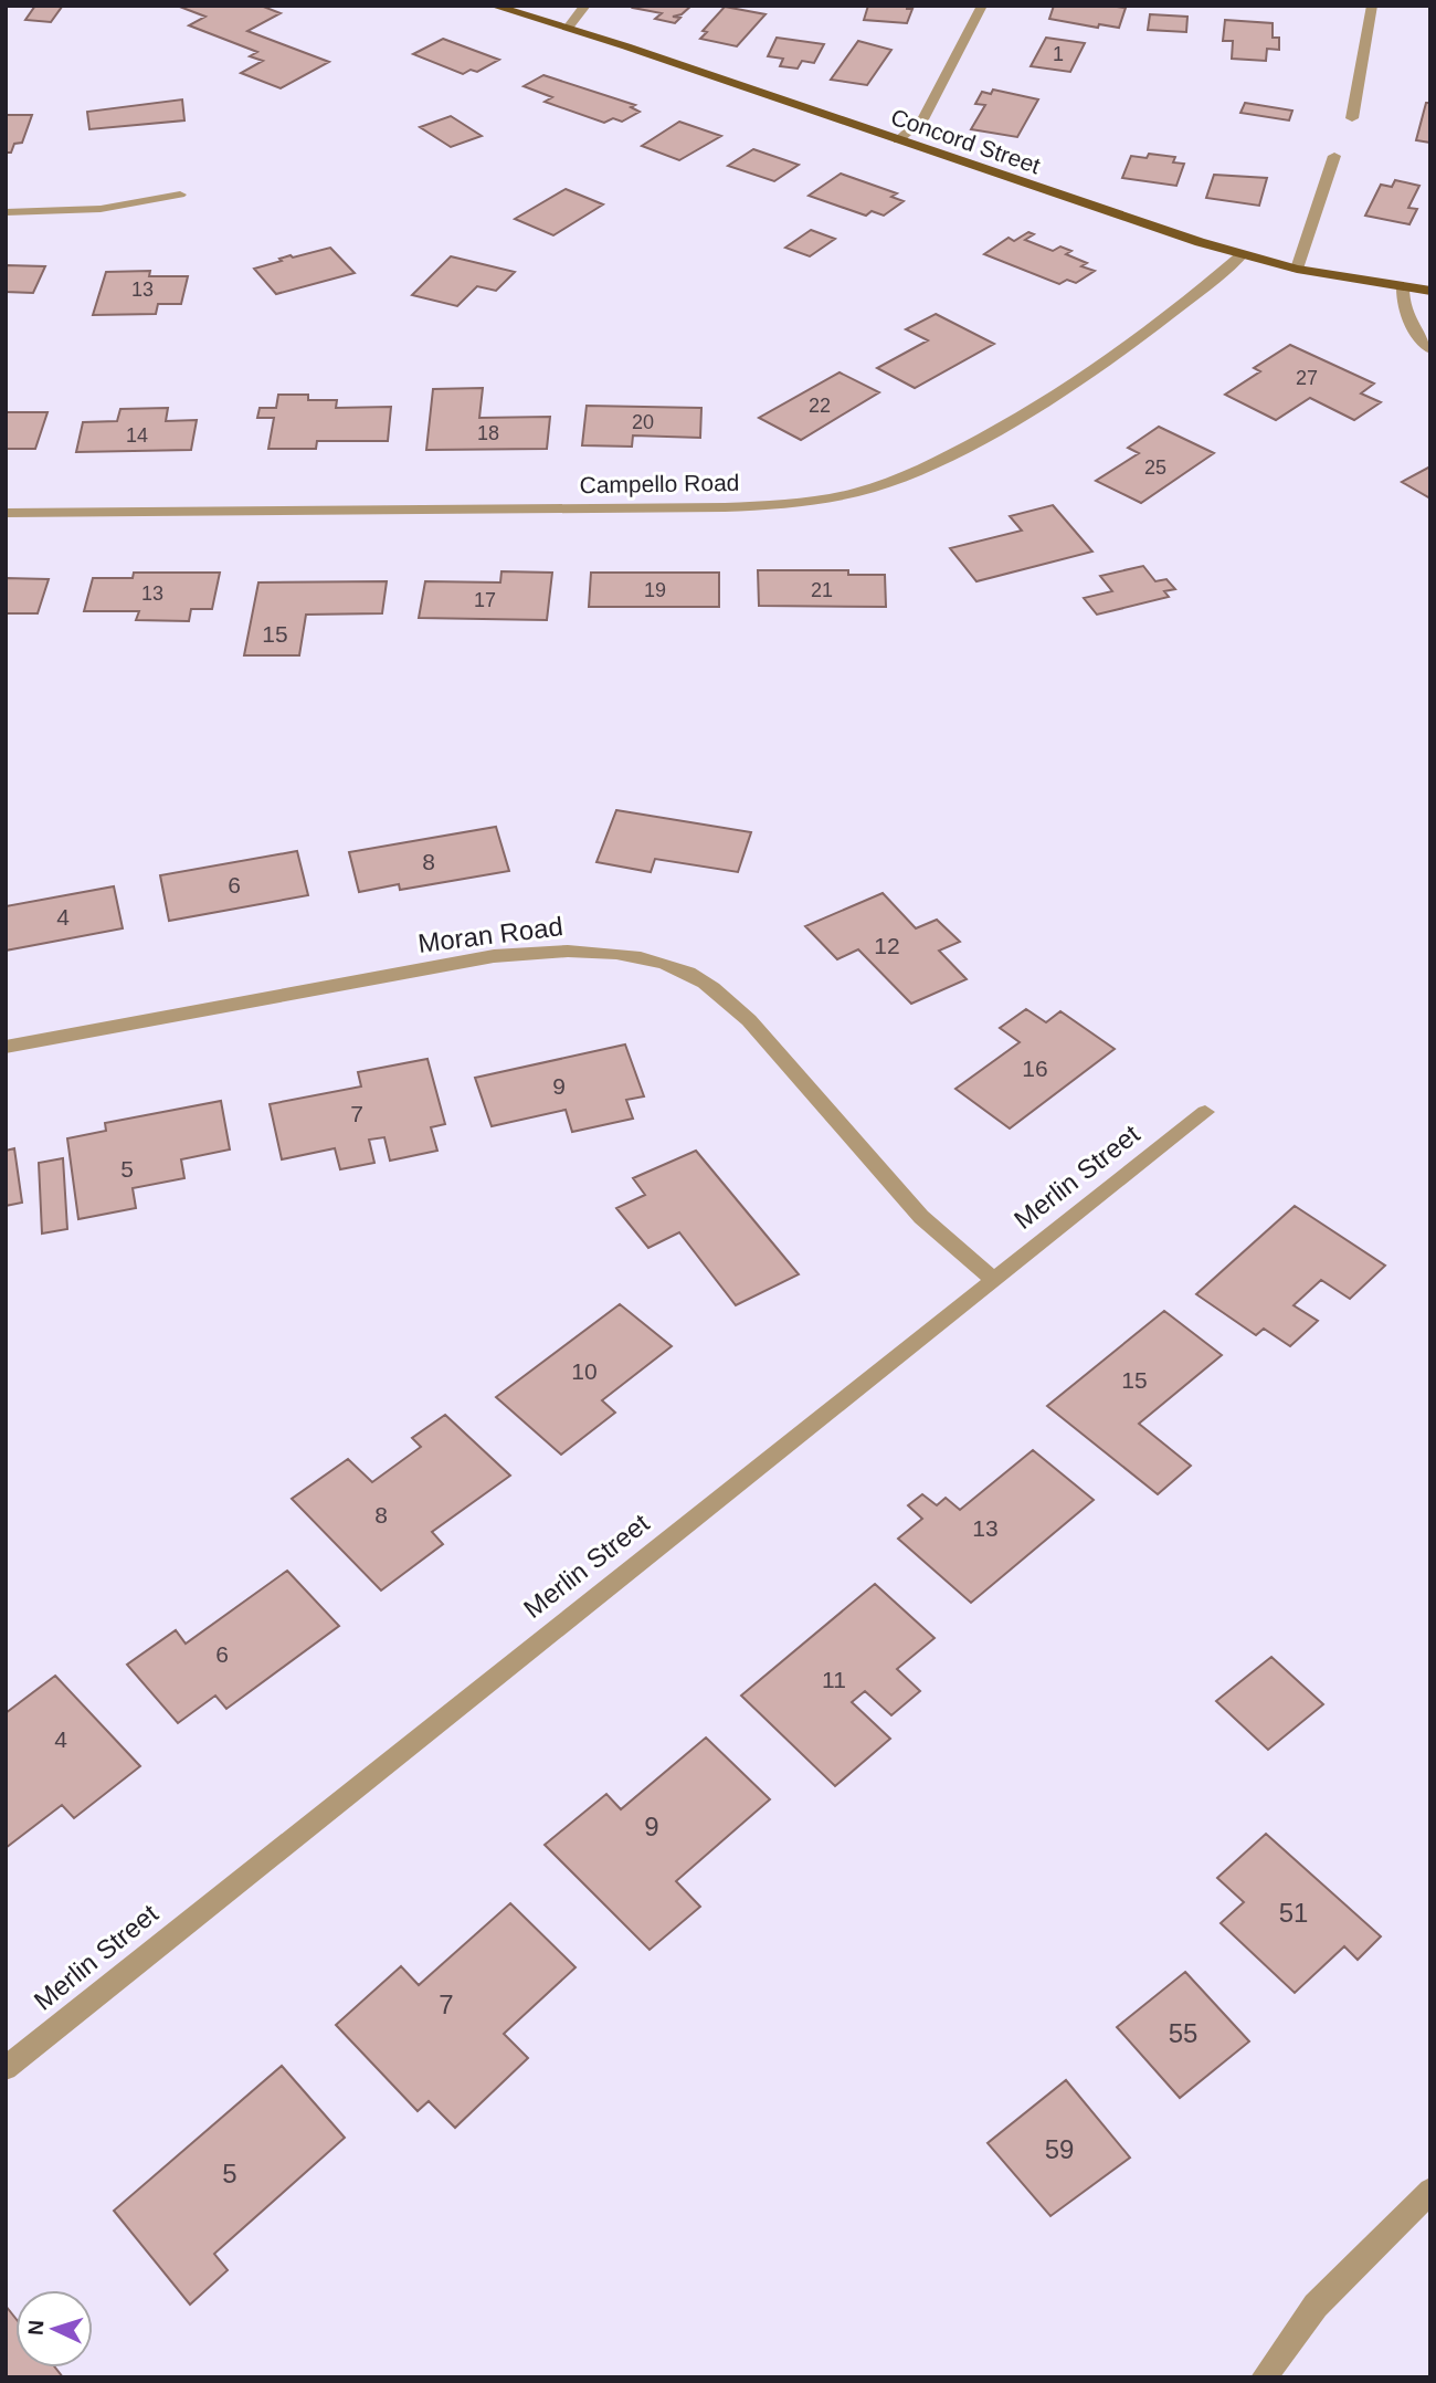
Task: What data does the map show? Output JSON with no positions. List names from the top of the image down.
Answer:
{
  "streets": {
    "main road": ["Concord Street"],
    "street": ["Campello Road", "Moran Road", "Merlin Street"]
  },
  "crossings": [
    ["Concord Street", "Campello Road"],
    ["Moran Road", "Merlin Street"]
  ],
  "house_numbers": [
    "1",
    "13",
    "27",
    "22",
    "20",
    "18",
    "14",
    "25",
    "19",
    "21",
    "13",
    "17",
    "15",
    "8",
    "6",
    "4",
    "12",
    "16",
    "9",
    "7",
    "5",
    "10",
    "15",
    "8",
    "13",
    "6",
    "11",
    "4",
    "9",
    "51",
    "7",
    "55",
    "59",
    "5"
  ],
  "north": "left"
}
